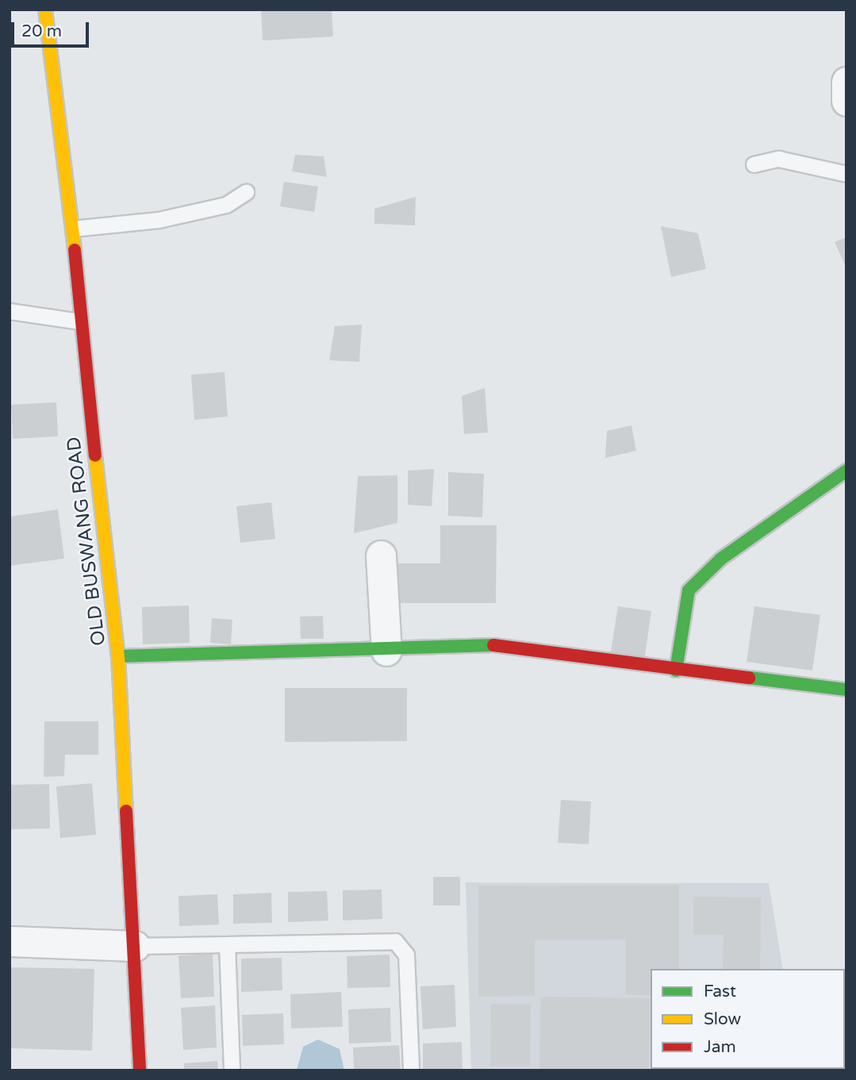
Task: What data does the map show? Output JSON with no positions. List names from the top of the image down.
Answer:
{
  "streets": {
    "street": ["OLD BUSWANG ROAD"]
  },
  "legend": ["Fast", "Slow", "Jam"],
  "scale_bar": "20 m"
}
